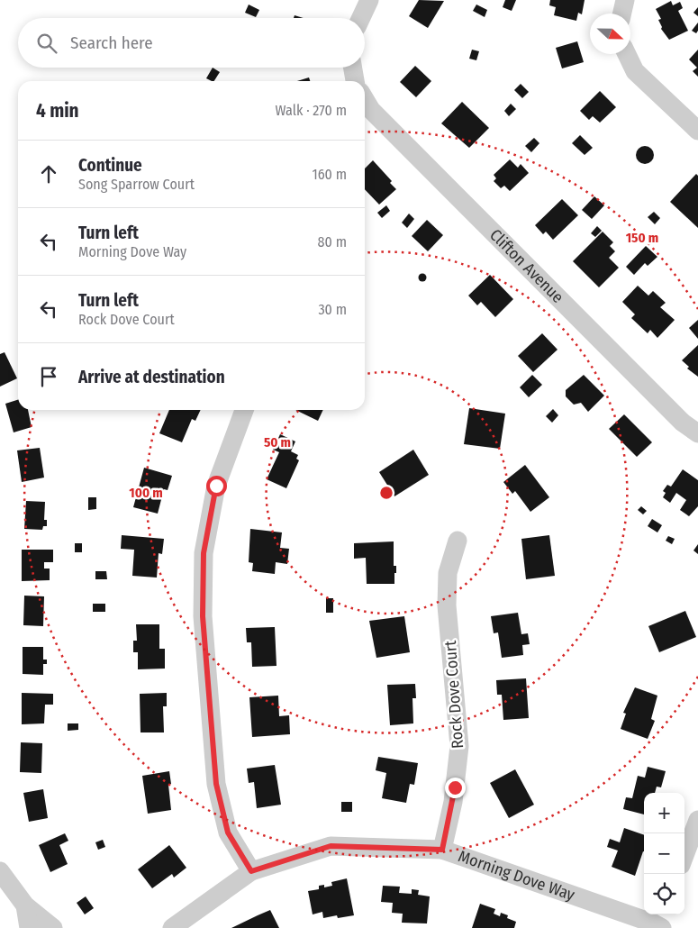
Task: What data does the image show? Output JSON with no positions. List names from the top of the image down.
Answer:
{
  "streets": {
    "street": ["Clifton Avenue", "Rock Dove Court", "Morning Dove Way"]
  },
  "crossings": [
    ["Rock Dove Court", "Morning Dove Way"]
  ],
  "north": "right",
  "page": {
    "search": "Search here",
    "heading": ["4 min", "Walk · 270 m"],
    "list": [
      ["Continue", "Song Sparrow Court", "160 m"],
      ["Turn left", "Morning Dove Way", "80 m"],
      ["Turn left", "Rock Dove Court", "30 m"],
      "Arrive at destination"
    ],
    "map_buttons": ["+", "−"]
  },
  "rings": ["150 m", "50 m", "100 m"]
}
